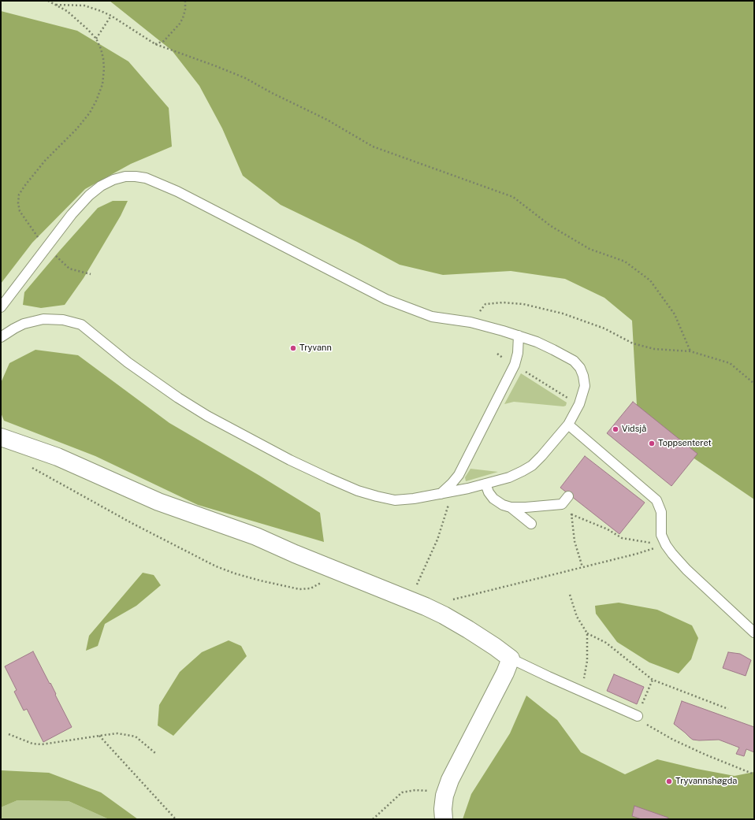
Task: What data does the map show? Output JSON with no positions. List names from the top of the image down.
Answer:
{
  "places": [
    "Tryvann",
    "Vidsjå",
    "Toppsenteret",
    "Tryvannshøgda"
  ]
}
